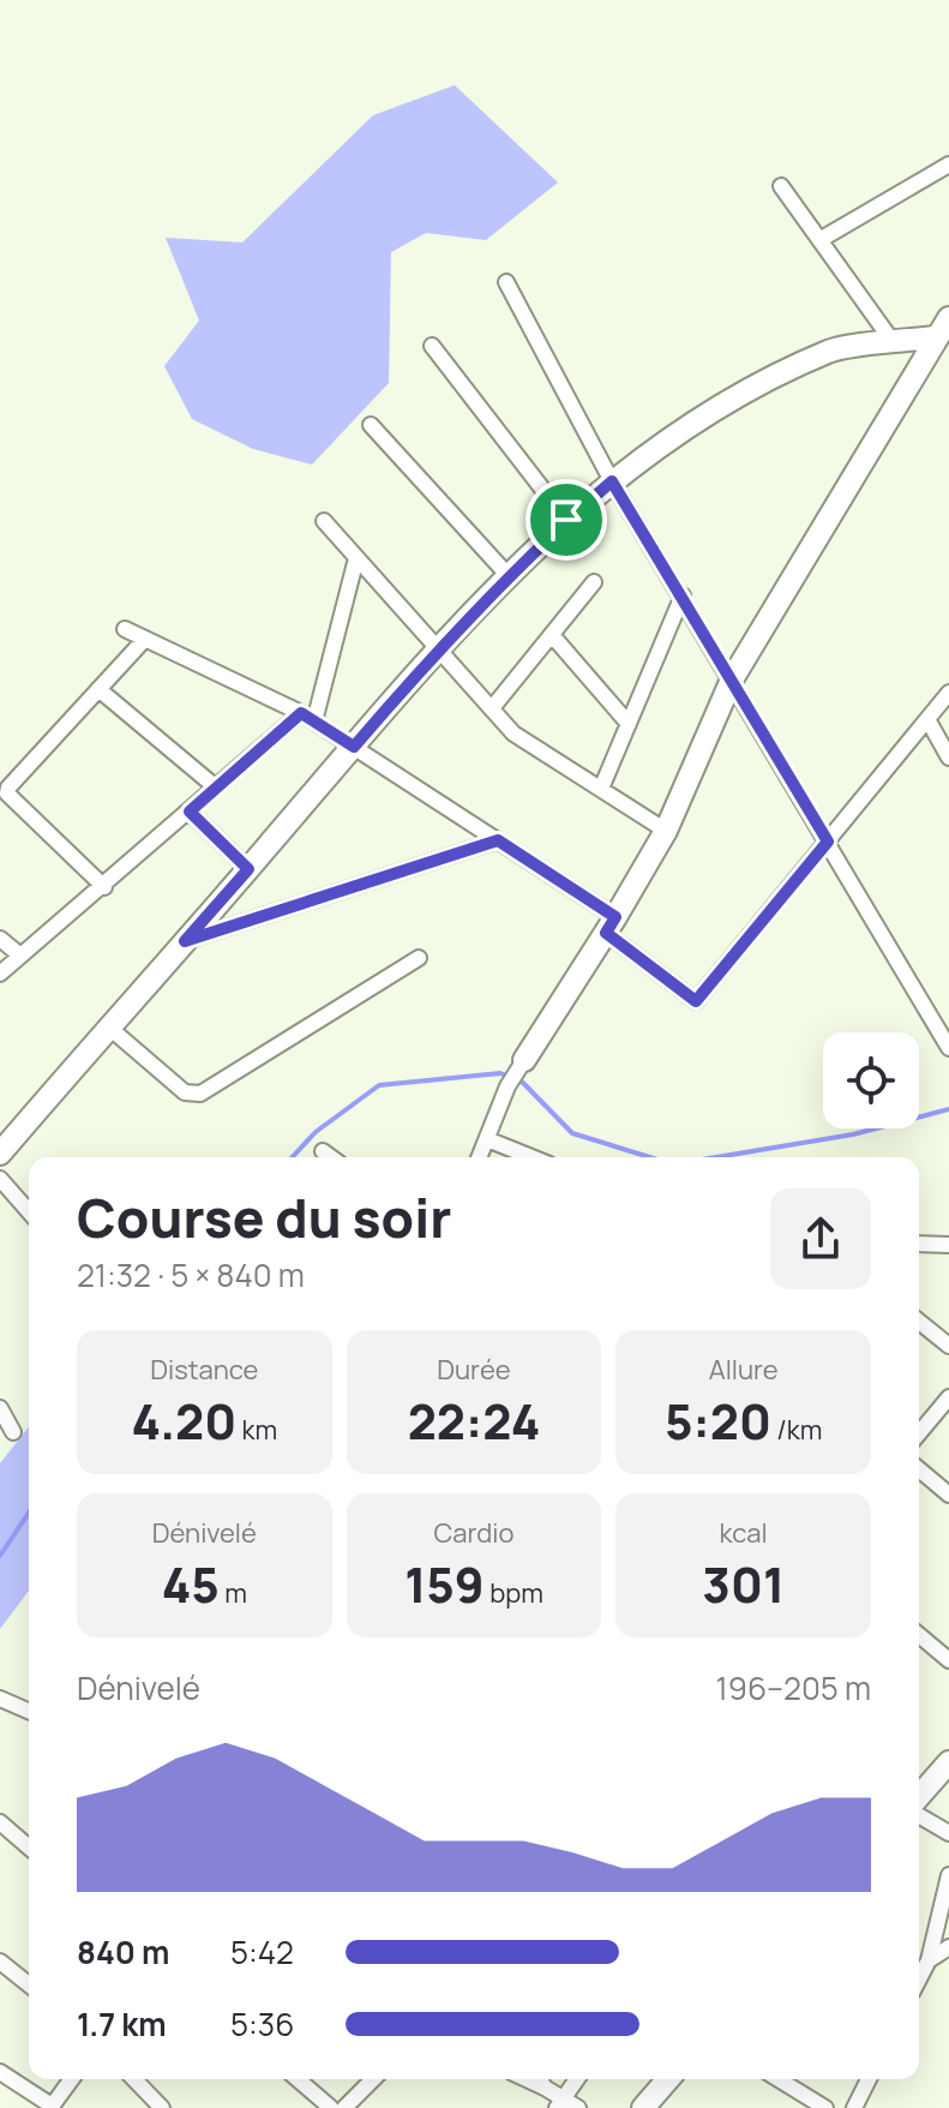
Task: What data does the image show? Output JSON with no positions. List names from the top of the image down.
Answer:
{
  "page": {
    "heading": ["Course du soir", "21:32 · 5 × 840 m"],
    "stats": [
      ["Distance", "4.20 km"],
      ["Durée", "22:24"],
      ["Allure", "5:20 /km"],
      ["Dénivelé", "45 m"],
      ["Cardio", "159 bpm"],
      ["kcal", "301"]
    ],
    "chart": ["Dénivelé", "196–205 m"],
    "list": [
      {
        "name": "840 m",
        "note": "5:42"
      },
      {
        "name": "1.7 km",
        "note": "5:36"
      }
    ]
  }
}
